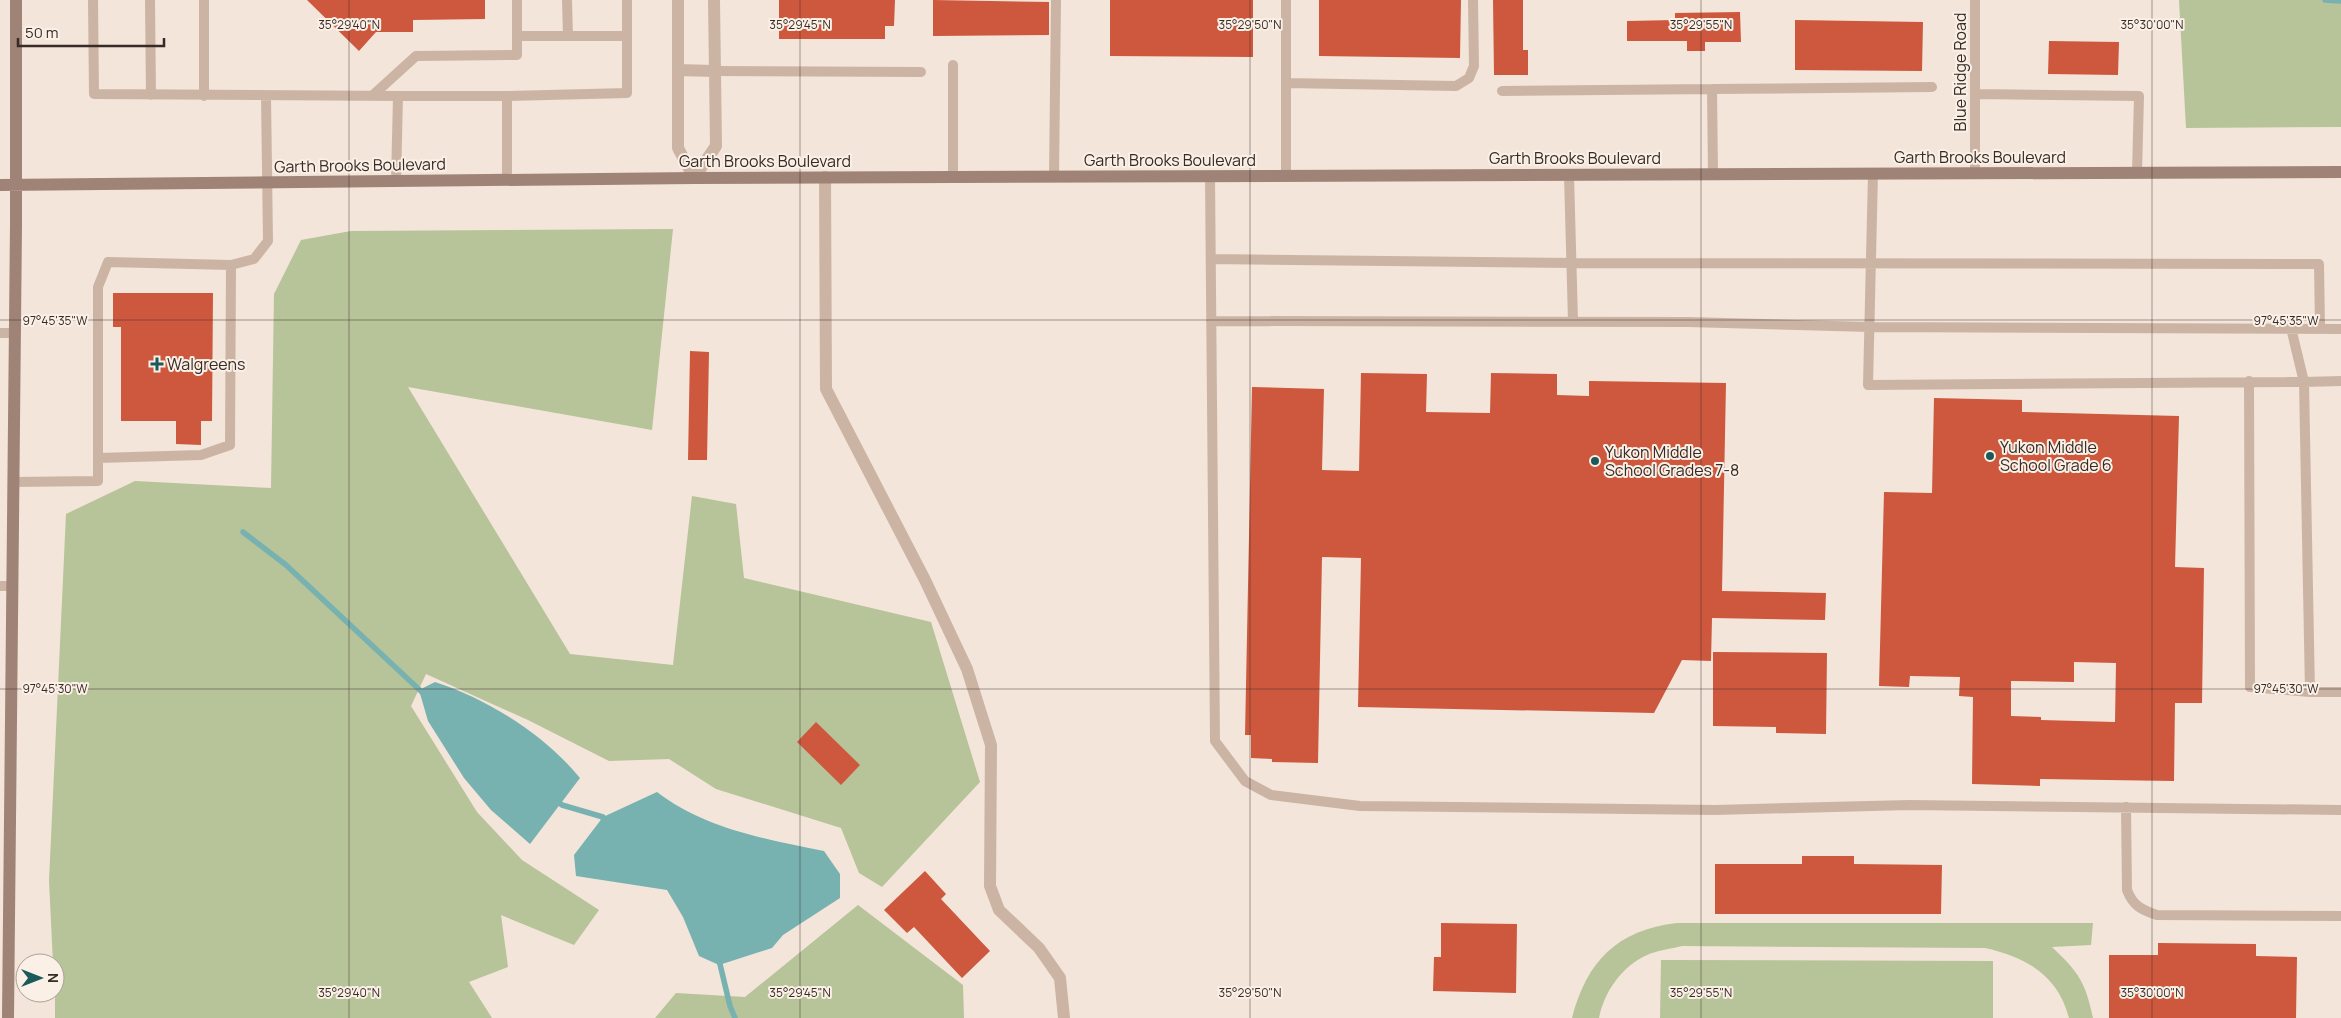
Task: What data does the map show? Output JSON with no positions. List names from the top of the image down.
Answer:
{
  "streets": {
    "street": ["Garth Brooks Boulevard"],
    "lane": ["Blue Ridge Road"]
  },
  "crossings": [
    ["Blue Ridge Road", "Garth Brooks Boulevard"]
  ],
  "places": {
    "health": ["Walgreens"],
    "other": ["Yukon Middle School Grade 6", "Yukon Middle School Grades 7-8"]
  },
  "scale_bar": "50 m",
  "north": "right",
  "coordinates": [
    "35°29'40\"N",
    "35°29'45\"N",
    "35°29'50\"N",
    "35°29'55\"N",
    "35°30'00\"N",
    "97°45'35\"W",
    "97°45'30\"W"
  ]
}
